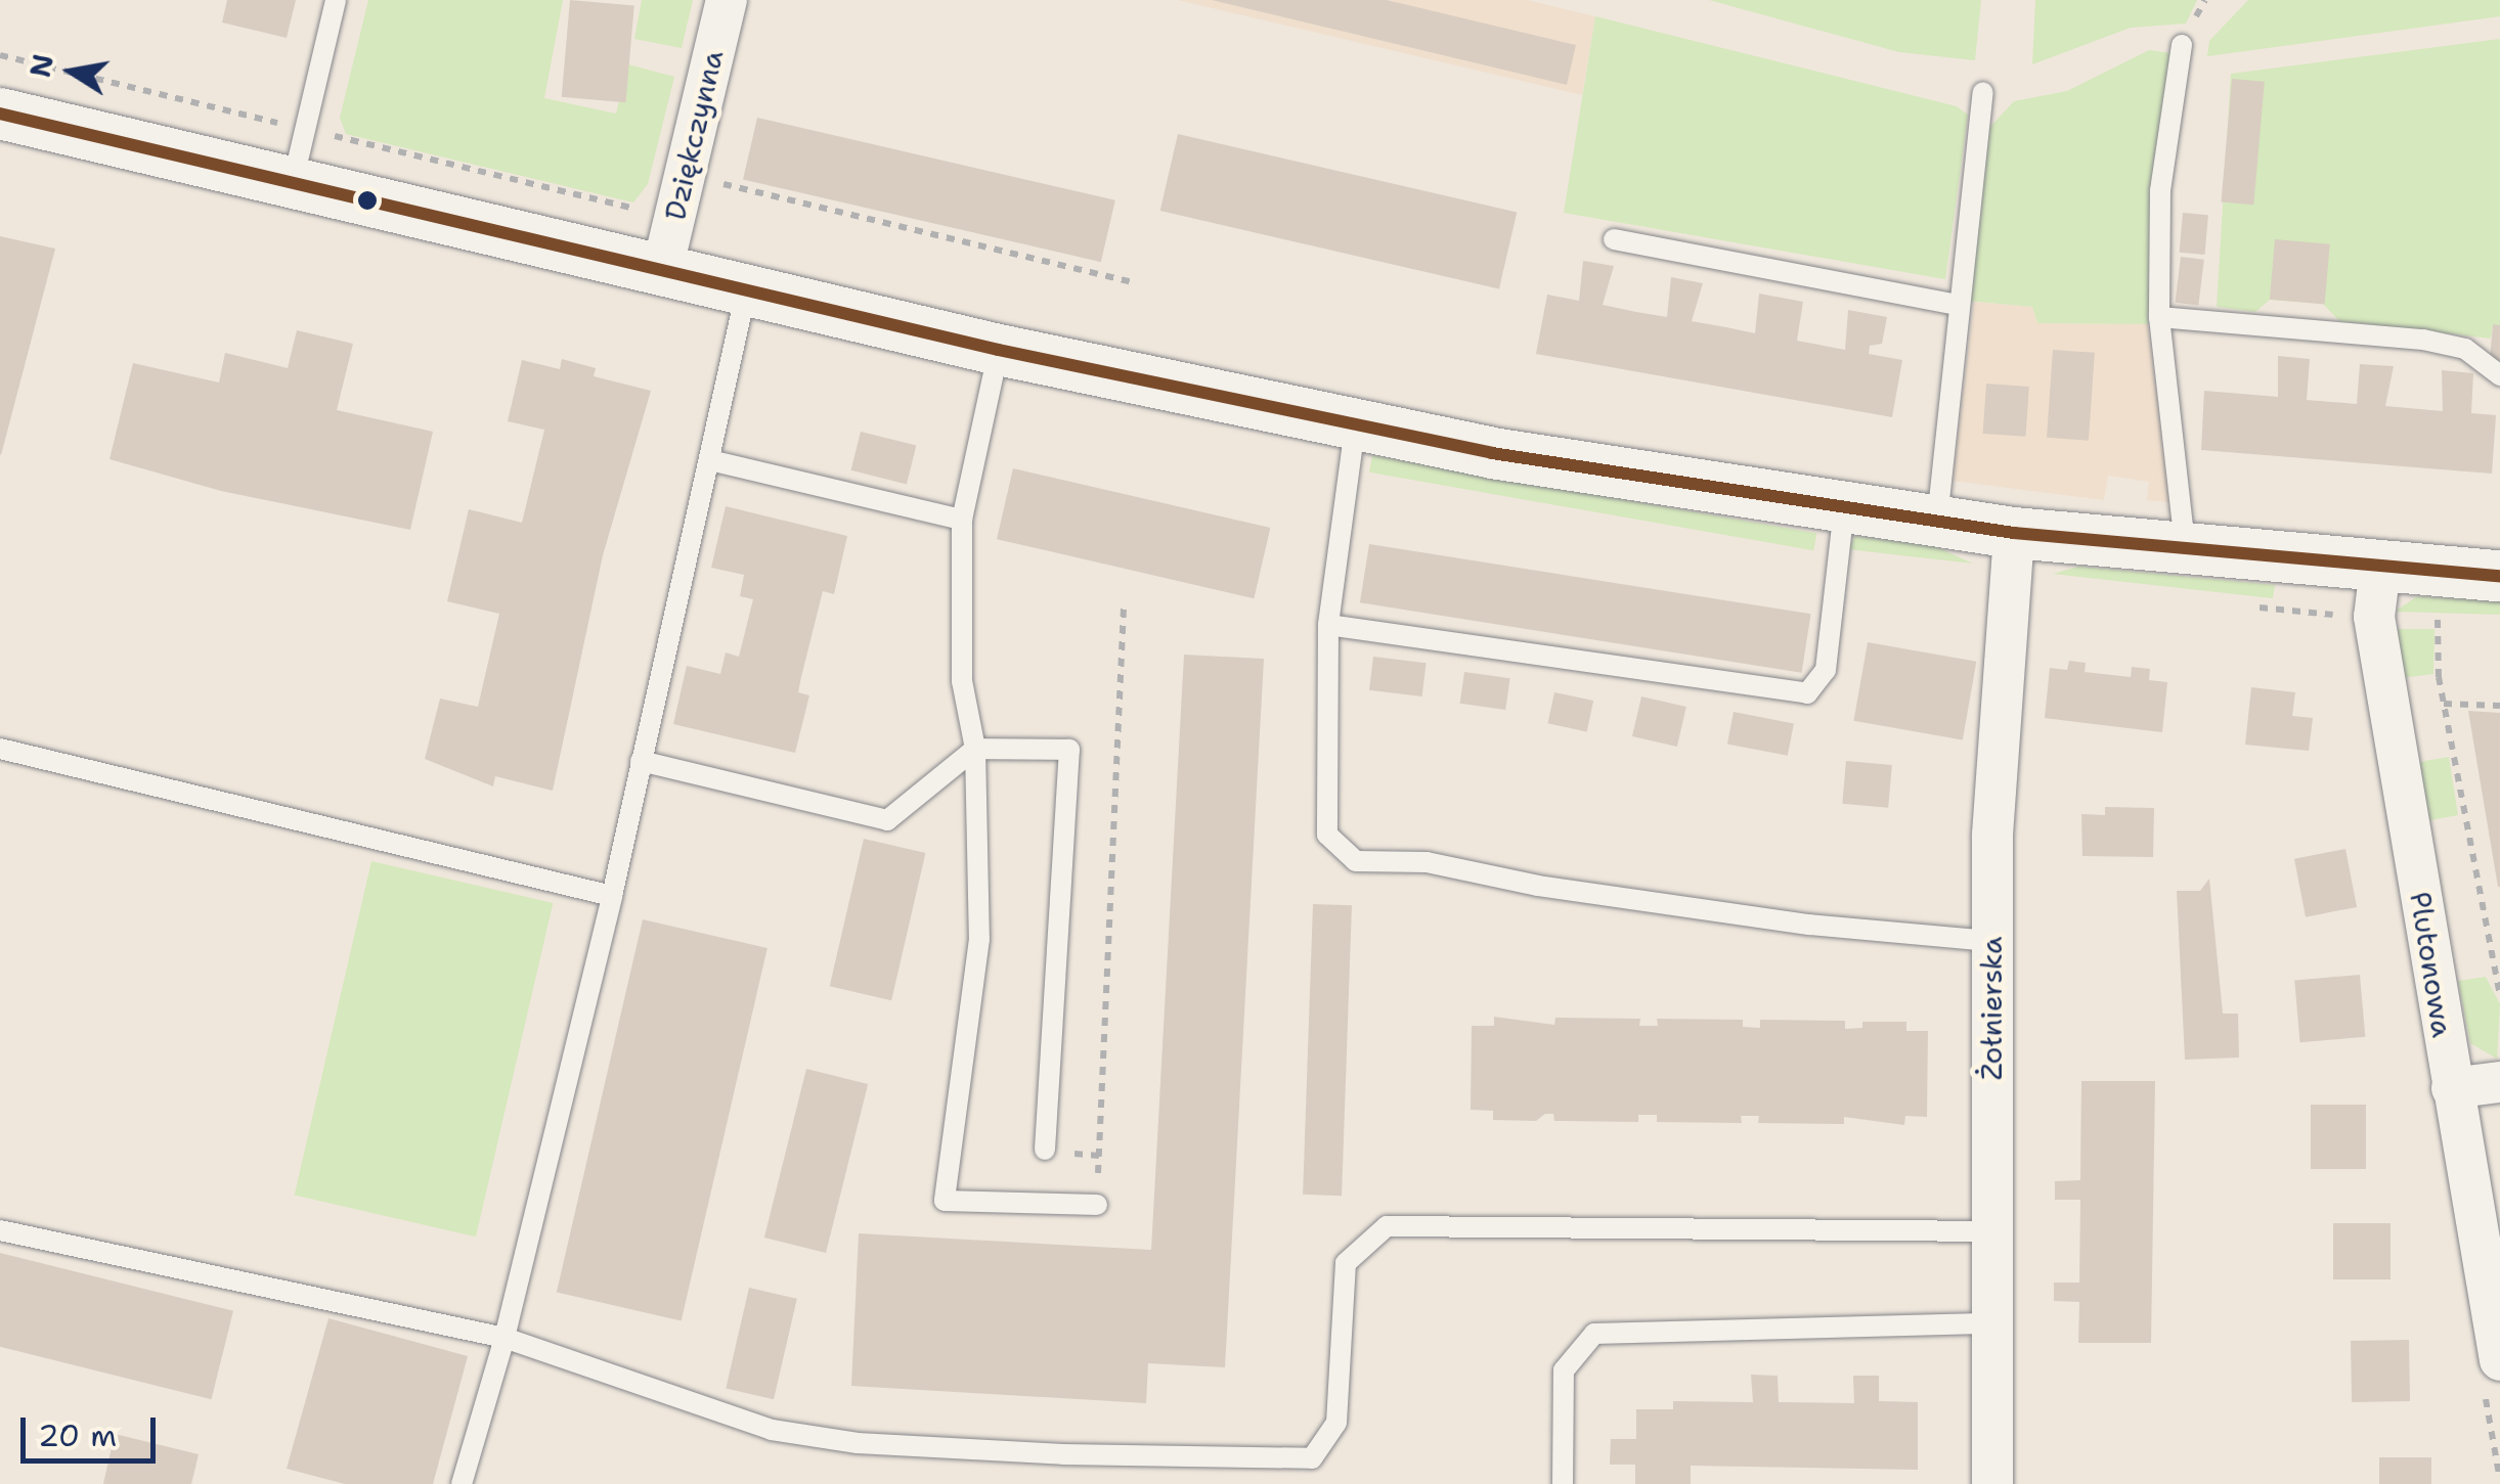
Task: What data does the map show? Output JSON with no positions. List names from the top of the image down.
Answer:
{
  "streets": {
    "street": ["Dziękczynna", "Plutonowa", "Żołnierska"]
  },
  "scale_bar": "20 m",
  "north": "left"
}
